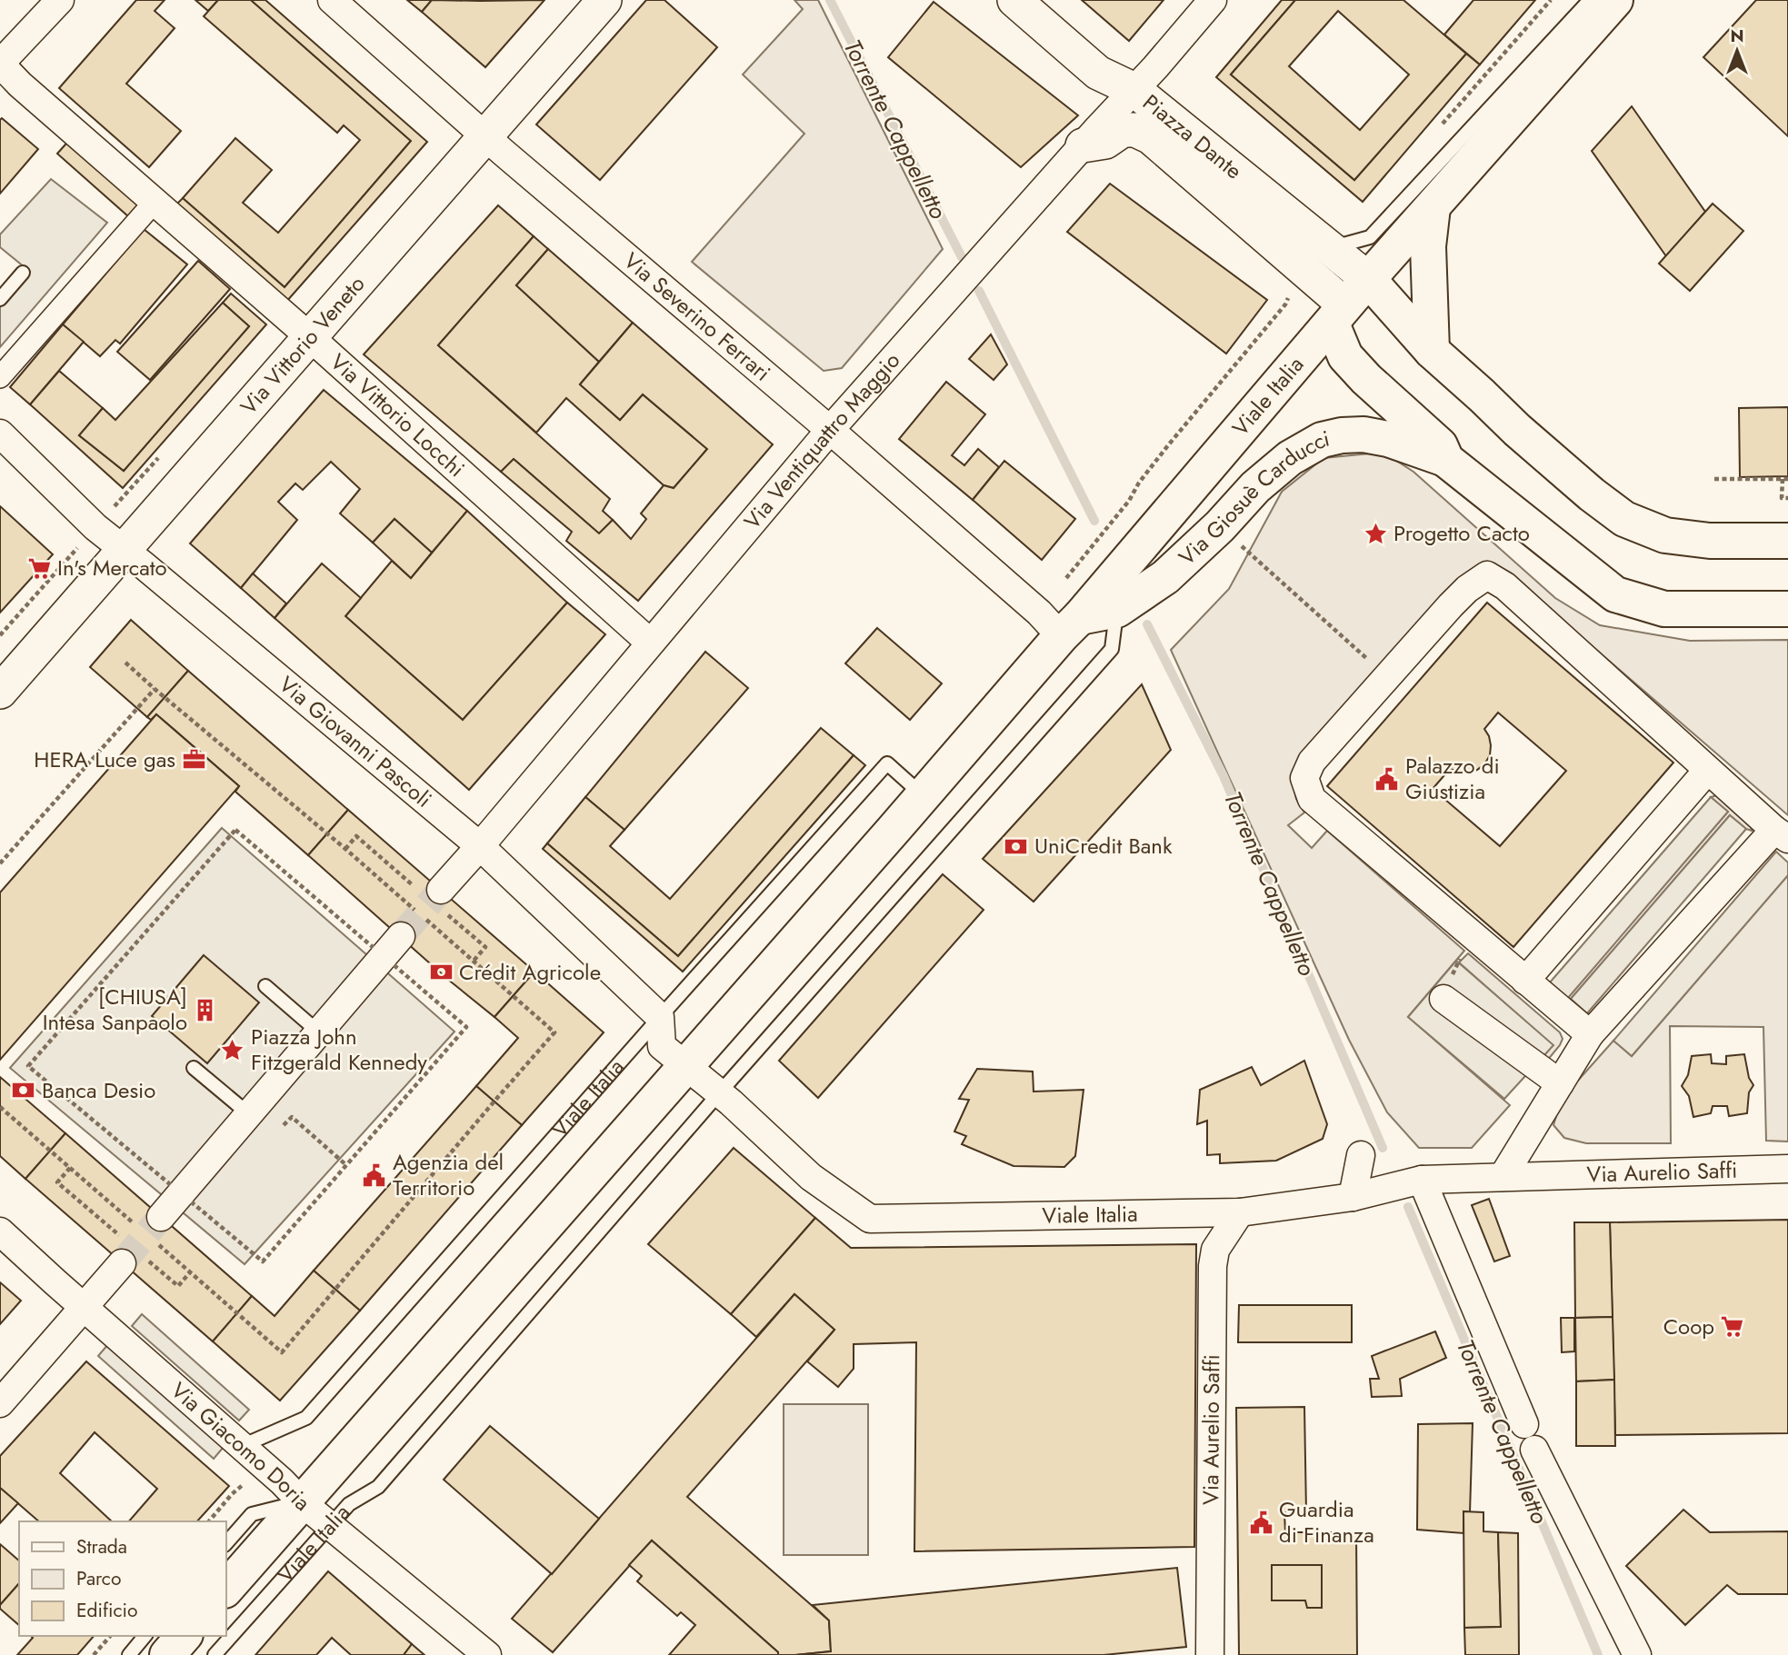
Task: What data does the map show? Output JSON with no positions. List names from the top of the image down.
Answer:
{
  "streets": {
    "main road": ["Viale Italia", "Via Giosuè Carducci"],
    "street": [
      "Piazza Dante",
      "Via Severino Ferrari",
      "Via Vittorio Veneto",
      "Via Vittorio Locchi",
      "Via Ventiquattro Maggio",
      "Via Giovanni Pascoli",
      "Via Aurelio Saffi",
      "Via Giacomo Doria"
    ]
  },
  "crossings": [
    ["Piazza Dante", "Viale Italia"],
    ["Piazza Dante", "Via Ventiquattro Maggio"],
    ["Piazza Dante", "Via Giosuè Carducci"],
    ["Via Severino Ferrari", "Via Vittorio Veneto"],
    ["Via Severino Ferrari", "Viale Italia"],
    ["Via Severino Ferrari", "Via Ventiquattro Maggio"],
    ["Via Severino Ferrari", "Via Giosuè Carducci"],
    ["Via Vittorio Veneto", "Via Vittorio Locchi"],
    ["Via Vittorio Veneto", "Via Giovanni Pascoli"],
    ["Viale Italia", "Via Giosuè Carducci"],
    ["Viale Italia", "Via Giovanni Pascoli"],
    ["Viale Italia", "Via Aurelio Saffi"],
    ["Viale Italia", "Via Giacomo Doria"],
    ["Via Vittorio Locchi", "Via Ventiquattro Maggio"],
    ["Via Ventiquattro Maggio", "Via Giovanni Pascoli"]
  ],
  "water": ["Torrente Cappelletto"],
  "places": {
    "place": ["Progetto Cacto", "Piazza John Fitzgerald Kennedy"],
    "supermarket": ["In's Mercato", "Coop"],
    "office": ["HERA Luce gas"],
    "public building": ["Palazzo di Giustizia", "Agenzia del Territorio", "Guardia di Finanza"],
    "bank": ["UniCredit Bank", "Crédit Agricole", "Banca Desio"],
    "building": ["[CHIUSA] Intesa Sanpaolo"]
  },
  "legend": ["Strada", "Parco", "Edificio"],
  "north": "top"
}
